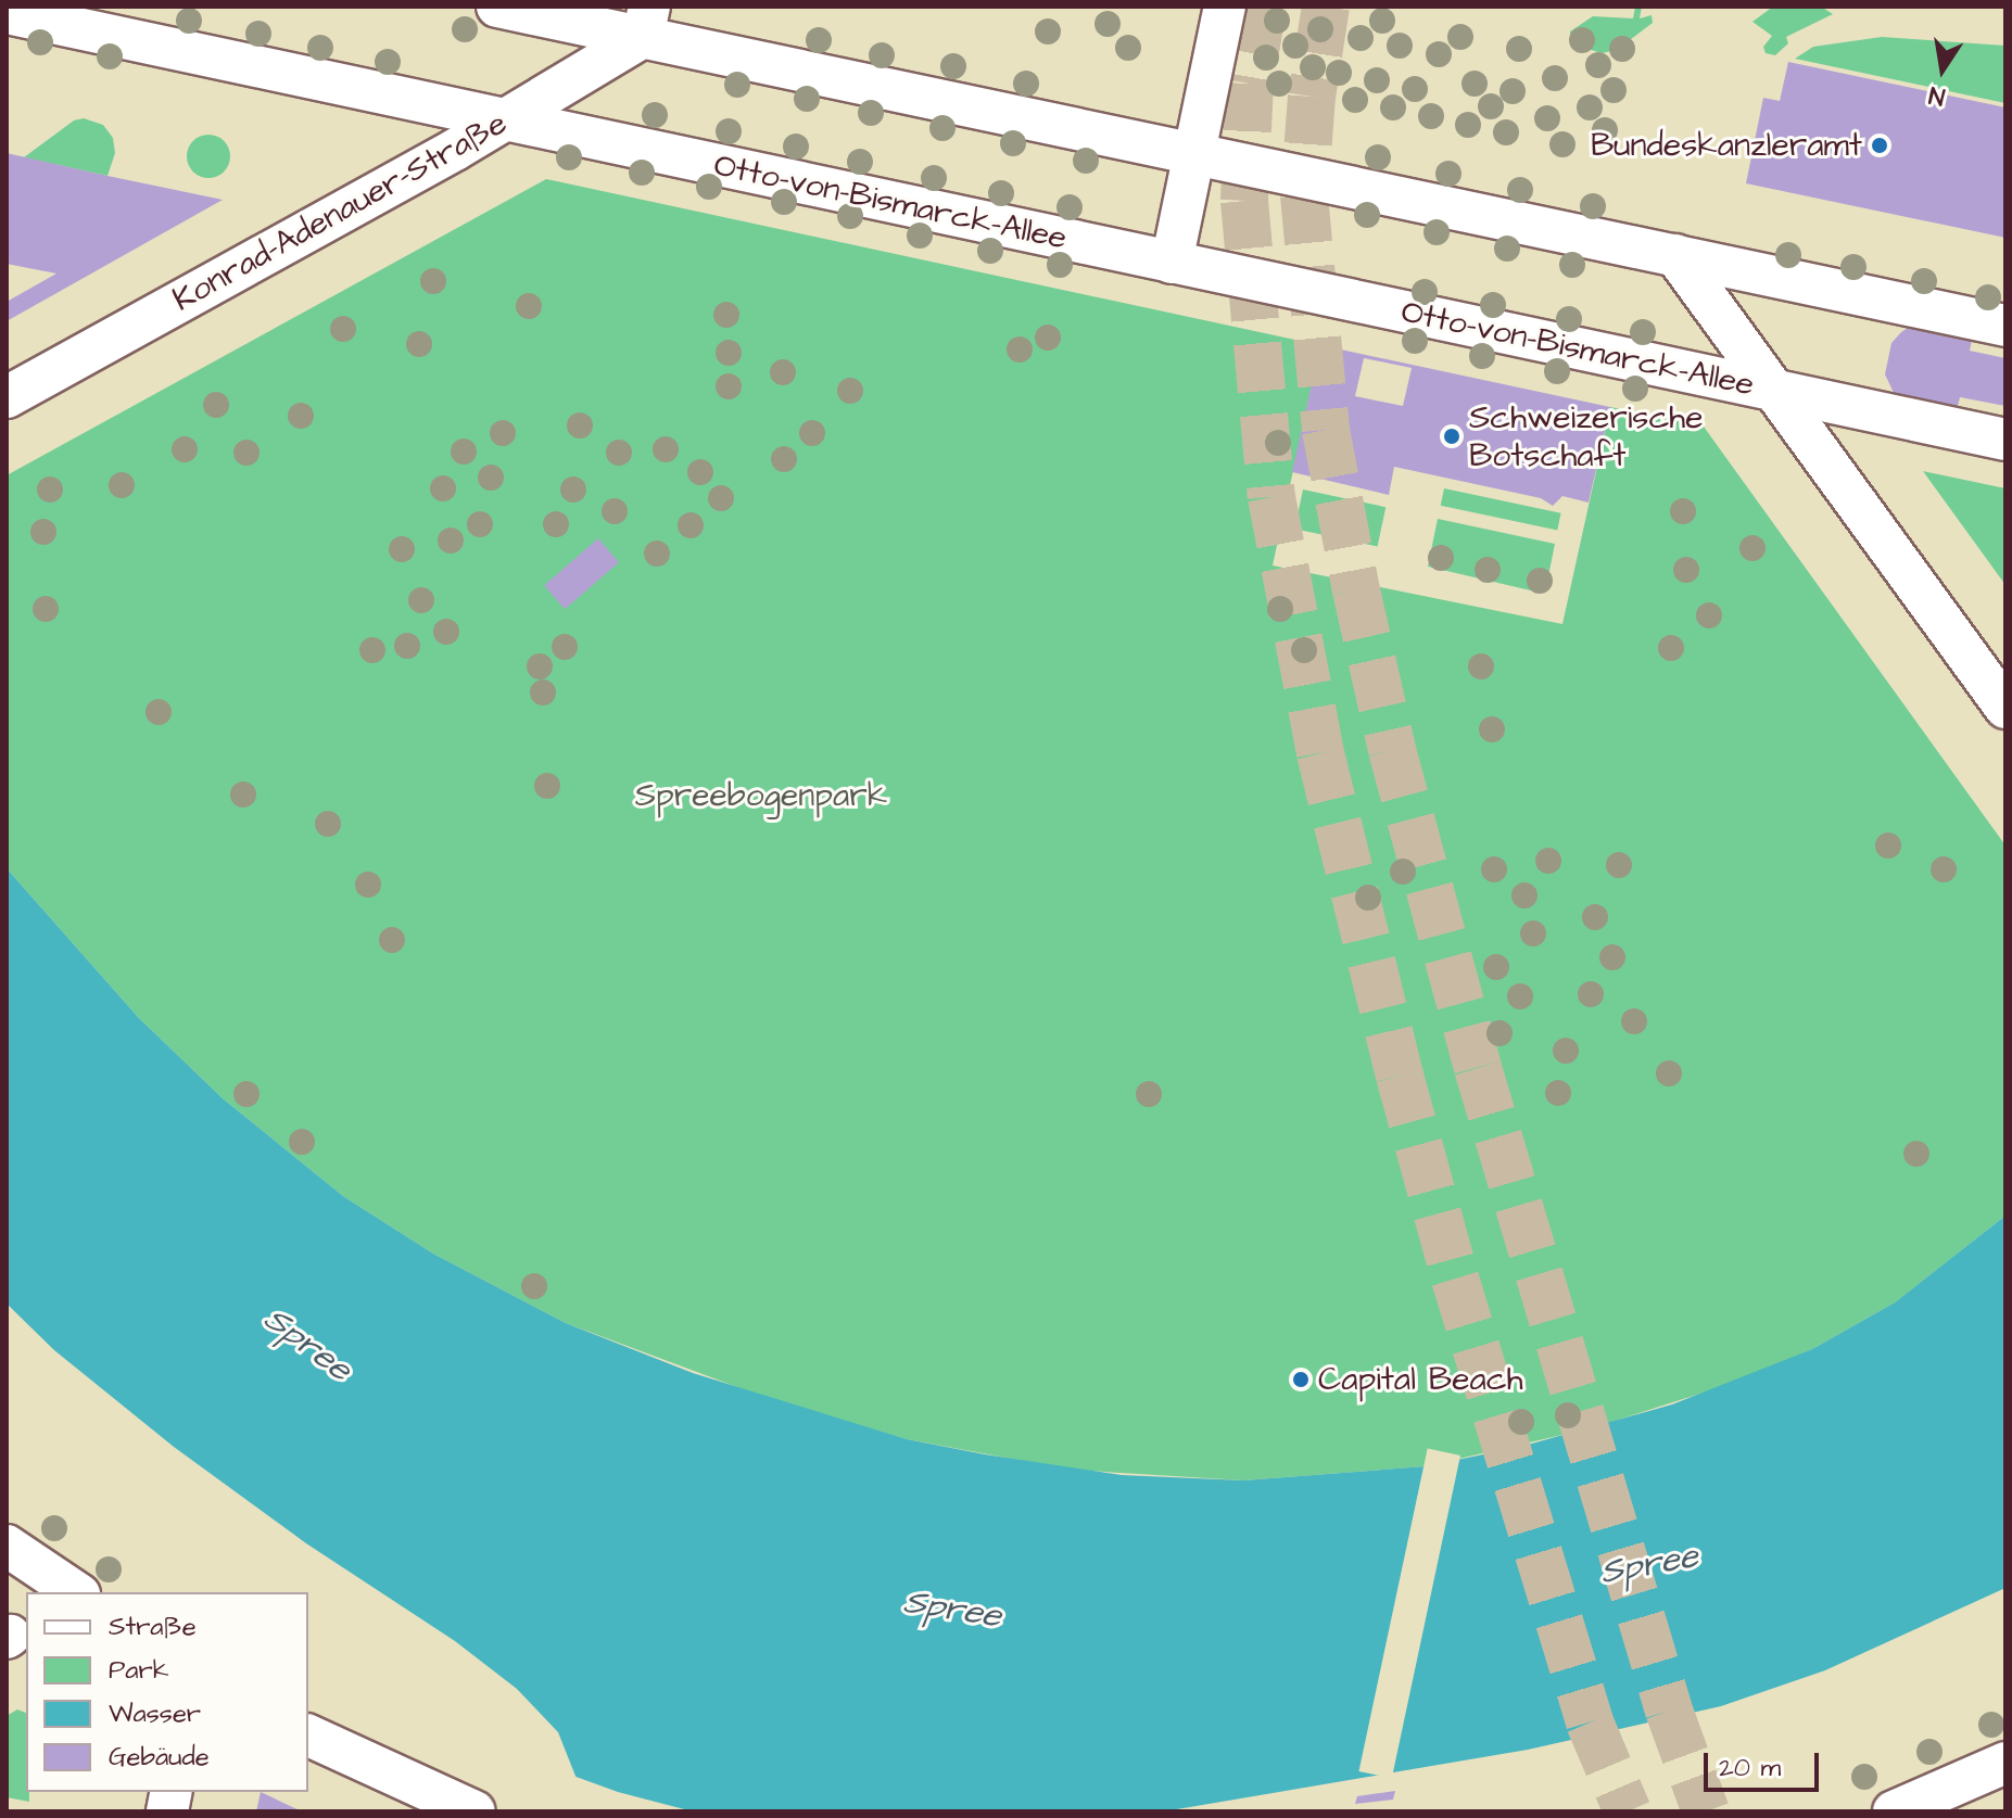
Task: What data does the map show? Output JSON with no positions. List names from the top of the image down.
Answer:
{
  "streets": {
    "street": ["Otto-von-Bismarck-Allee", "Konrad-Adenauer-Straße"]
  },
  "crossings": [
    ["Otto-von-Bismarck-Allee", "Konrad-Adenauer-Straße"]
  ],
  "water": ["Spree"],
  "parks": ["Spreebogenpark"],
  "places": ["Bundeskanzleramt", "Schweizerische Botschaft", "Capital Beach"],
  "legend": [
    "Straße",
    "Park",
    "Wasser",
    "Gebäude"
  ],
  "scale_bar": "20 m",
  "north": "bottom"
}
